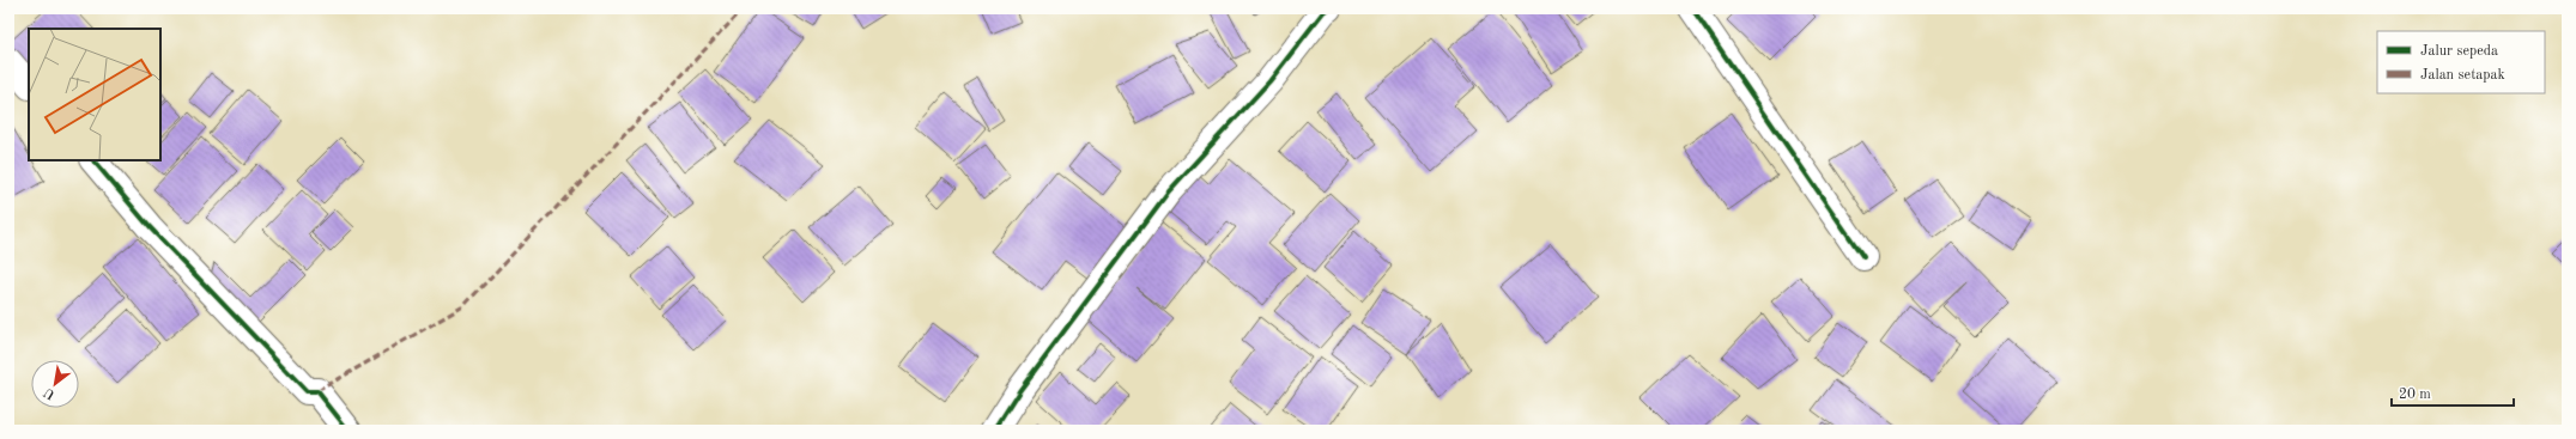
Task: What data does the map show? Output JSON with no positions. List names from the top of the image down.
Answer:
{
  "legend": ["Jalur sepeda", "Jalan setapak"],
  "scale_bar": "20 m",
  "north": "bottom left"
}
